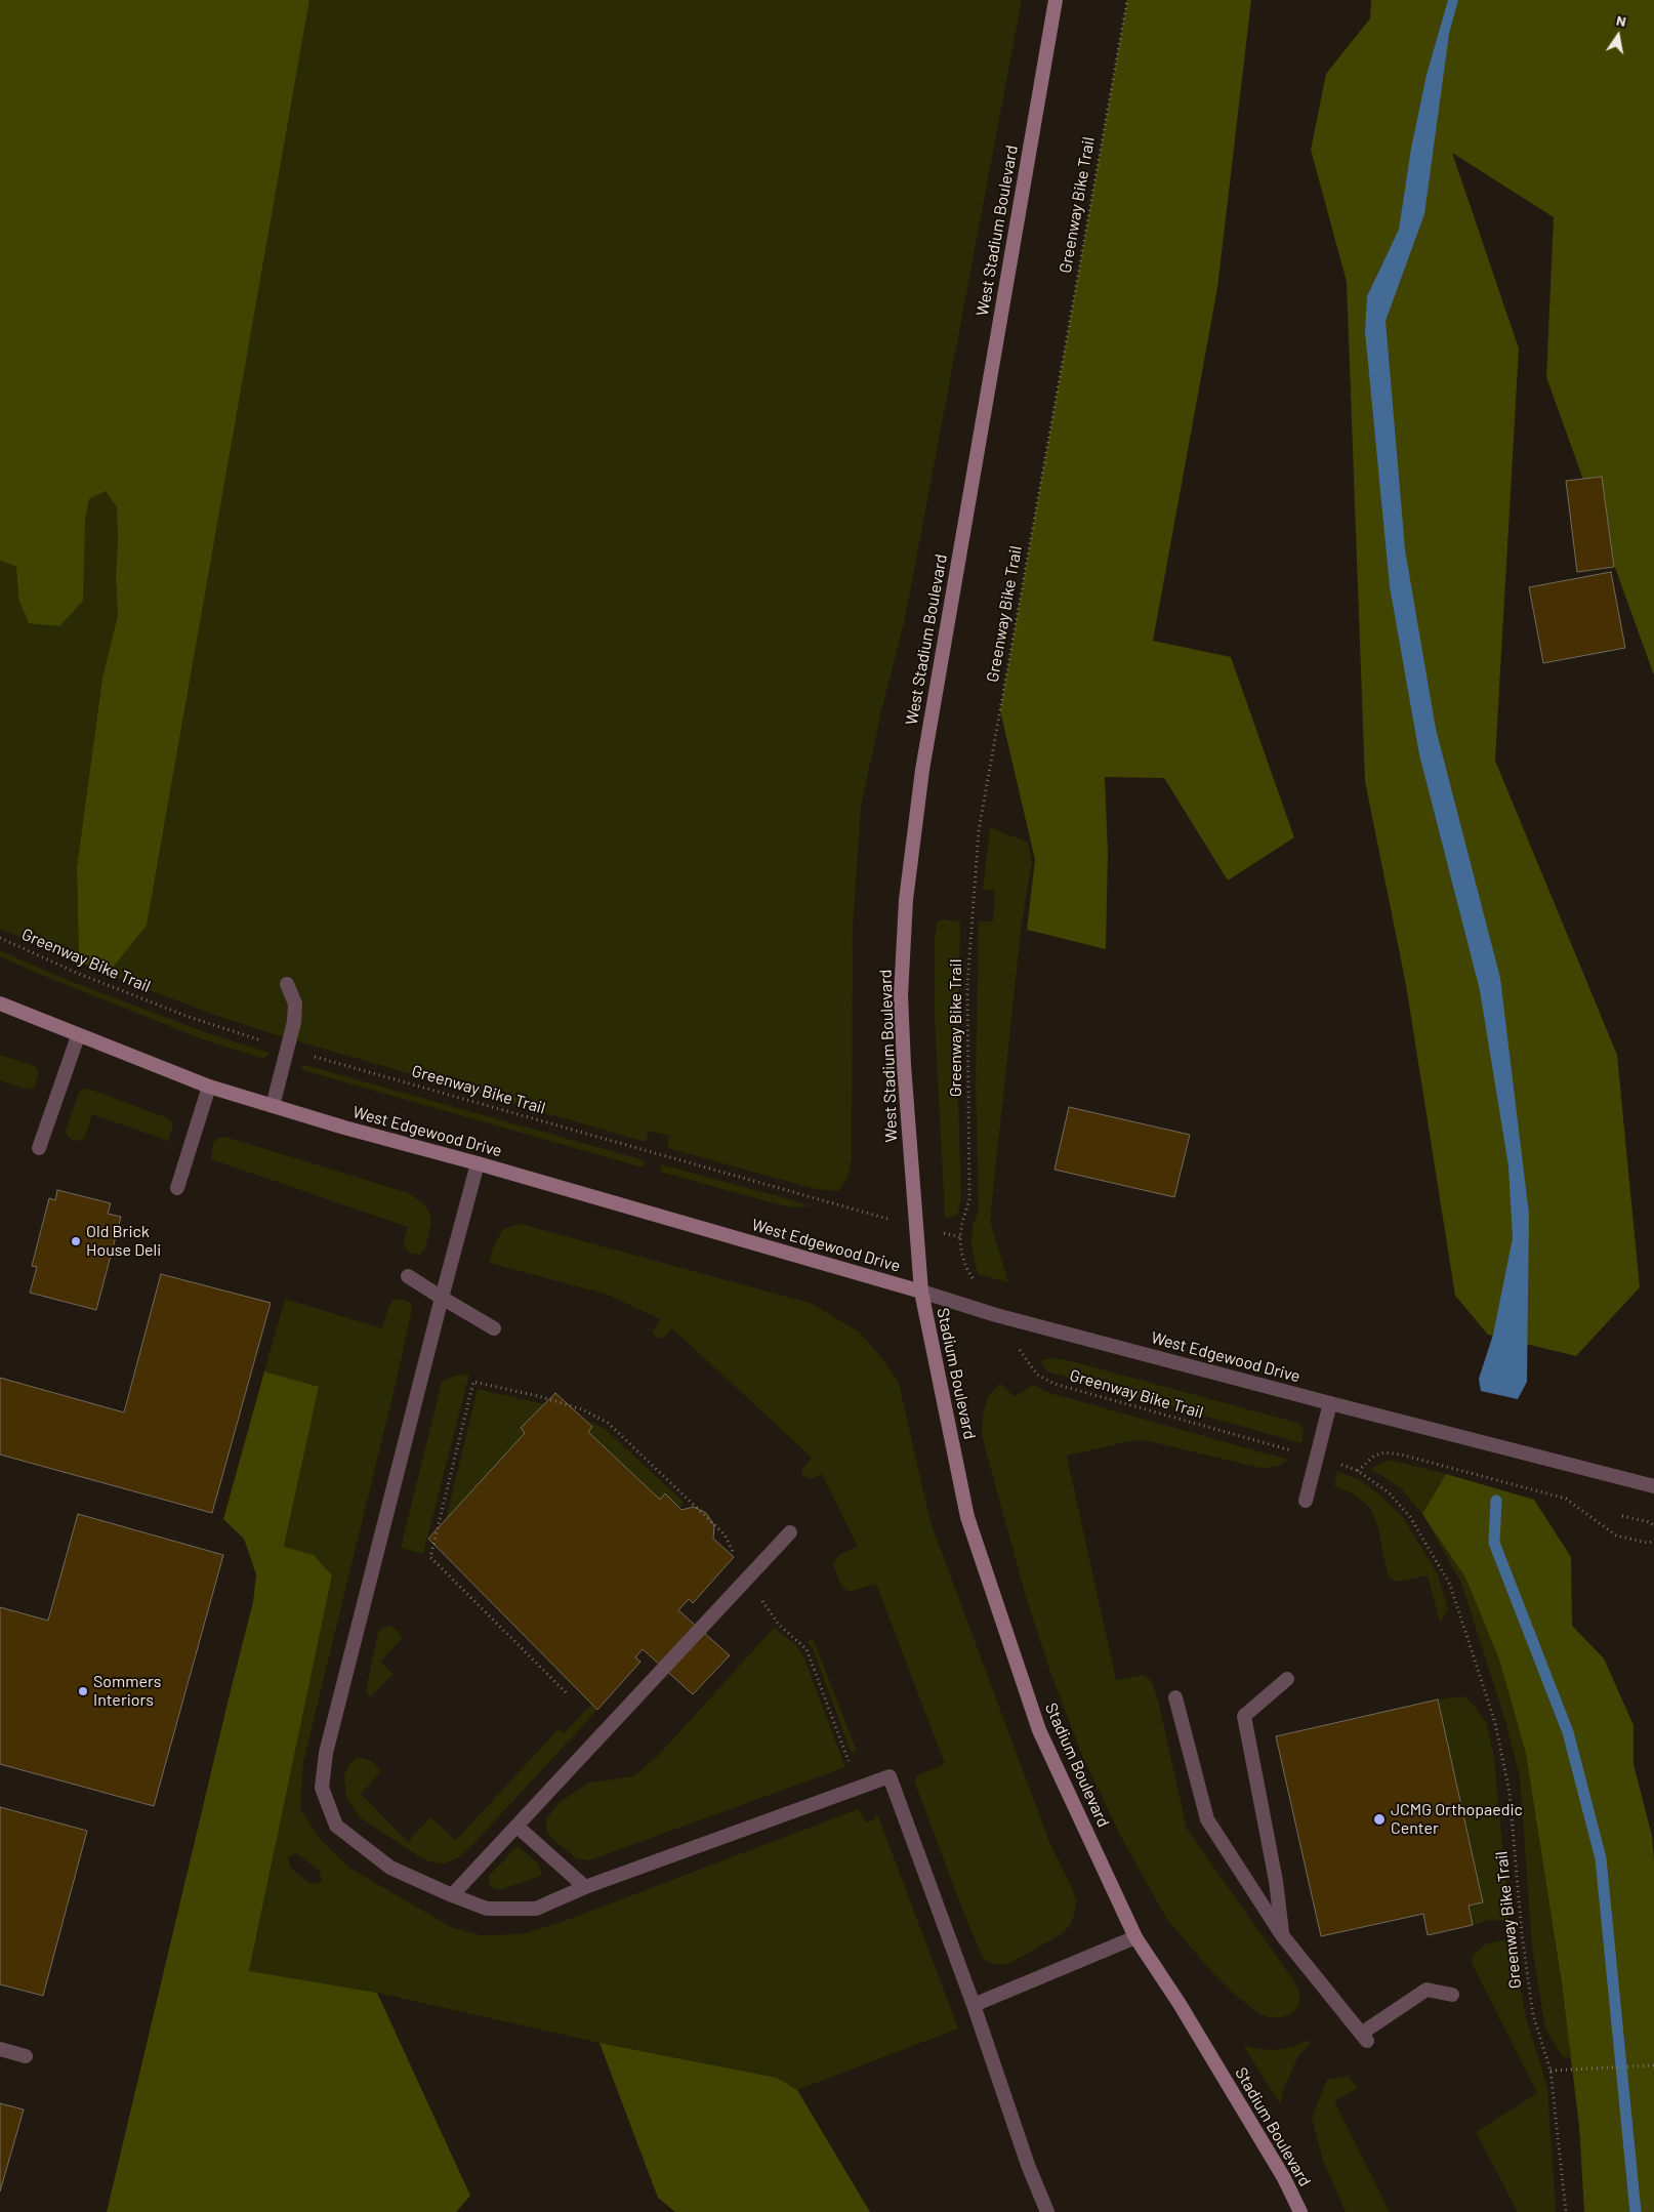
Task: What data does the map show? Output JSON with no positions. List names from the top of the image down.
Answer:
{
  "streets": {
    "main road": ["West Stadium Boulevard", "West Edgewood Drive", "Stadium Boulevard"],
    "path": ["Greenway Bike Trail"]
  },
  "crossings": [
    ["Greenway Bike Trail", "West Stadium Boulevard"],
    ["Greenway Bike Trail", "West Edgewood Drive"],
    ["West Stadium Boulevard", "West Edgewood Drive"],
    ["West Stadium Boulevard", "Stadium Boulevard"],
    ["West Edgewood Drive", "Stadium Boulevard"]
  ],
  "places": ["Old Brick House Deli", "Sommers Interiors", "JCMG Orthopaedic Center"],
  "north": "top"
}
